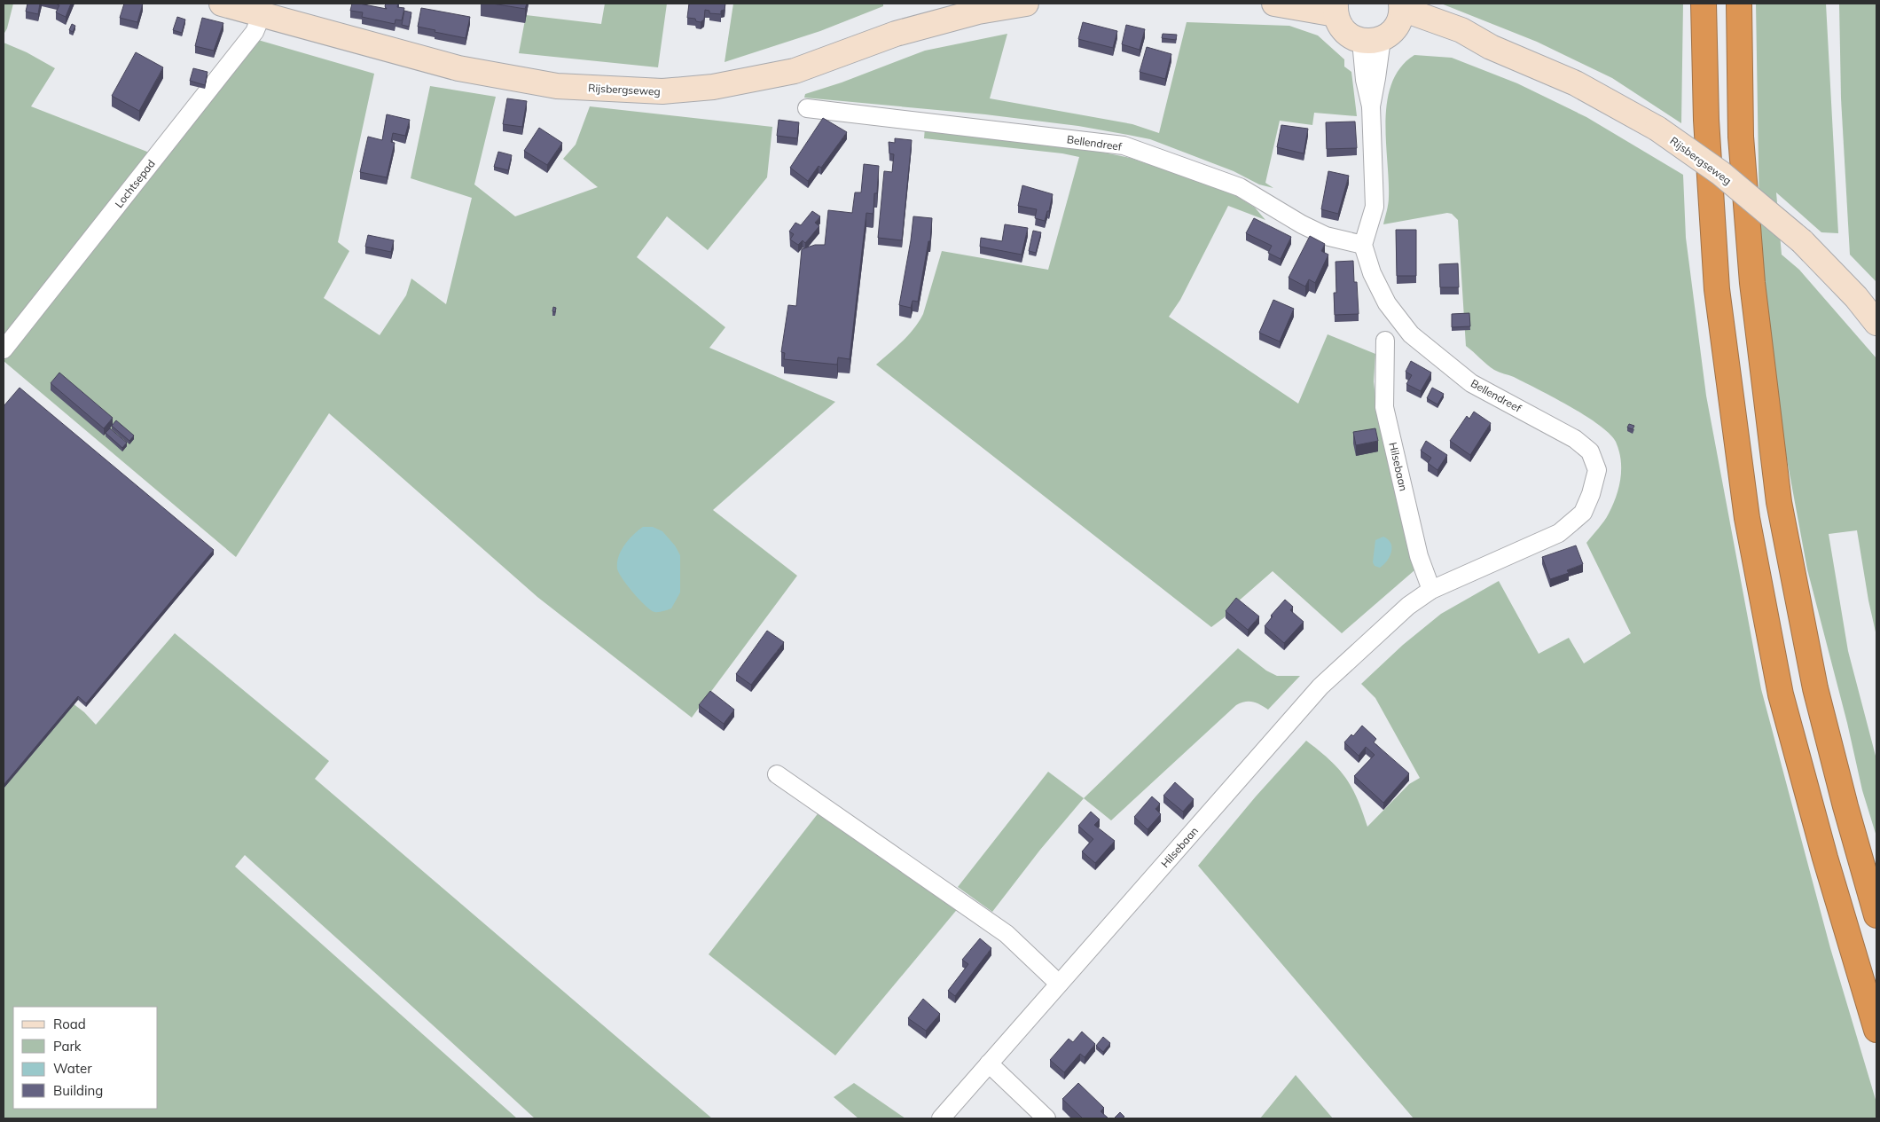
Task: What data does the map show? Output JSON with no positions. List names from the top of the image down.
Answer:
{
  "streets": {
    "main road": ["Rijsbergseweg"],
    "street": ["Bellendreef", "Lochtsepad", "Hilsebaan"]
  },
  "crossings": [
    ["Rijsbergseweg", "Lochtsepad"],
    ["Bellendreef", "Hilsebaan"]
  ],
  "legend": [
    "Road",
    "Park",
    "Water",
    "Building"
  ]
}
